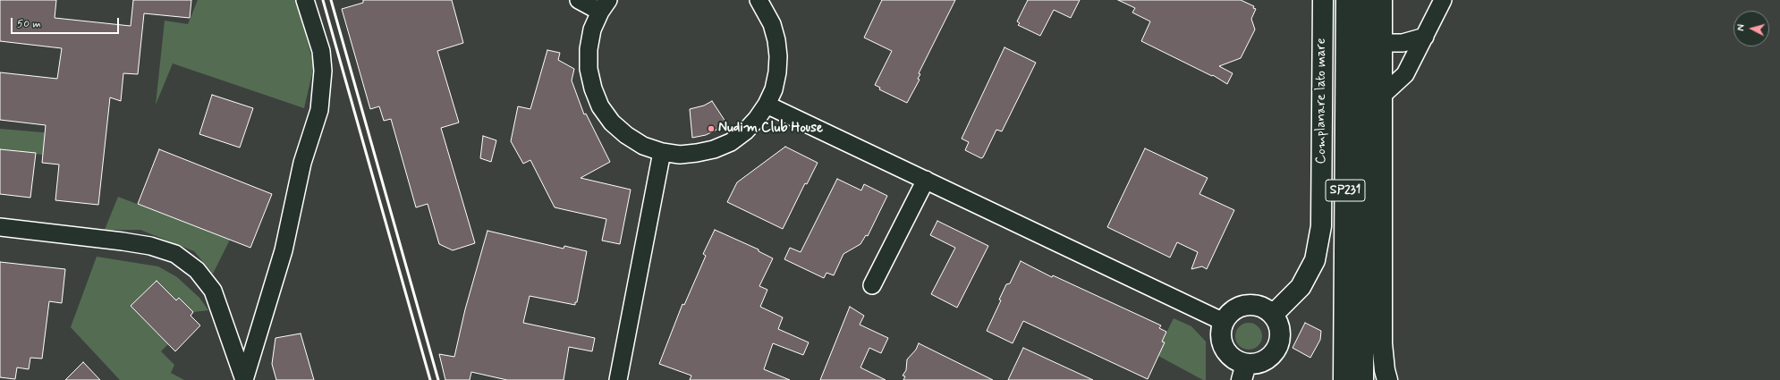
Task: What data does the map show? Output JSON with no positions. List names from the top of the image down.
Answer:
{
  "streets": {
    "main road": ["Complanare lato mare", "SP231"]
  },
  "places": ["Nudim Club House"],
  "scale_bar": "50 m",
  "north": "left"
}
